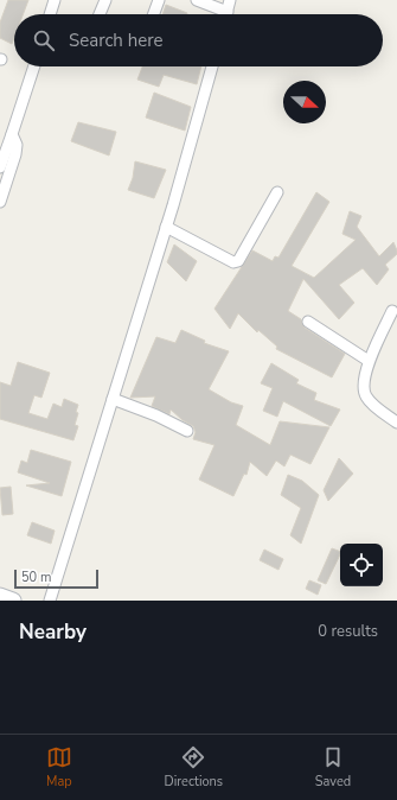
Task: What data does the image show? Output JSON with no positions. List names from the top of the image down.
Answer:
{
  "scale_bar": "50 m",
  "north": "right",
  "page": {
    "search": "Search here",
    "scale": "50 m",
    "heading": ["Nearby", "0 results"],
    "nav": ["Map", "Directions", "Saved"]
  }
}
